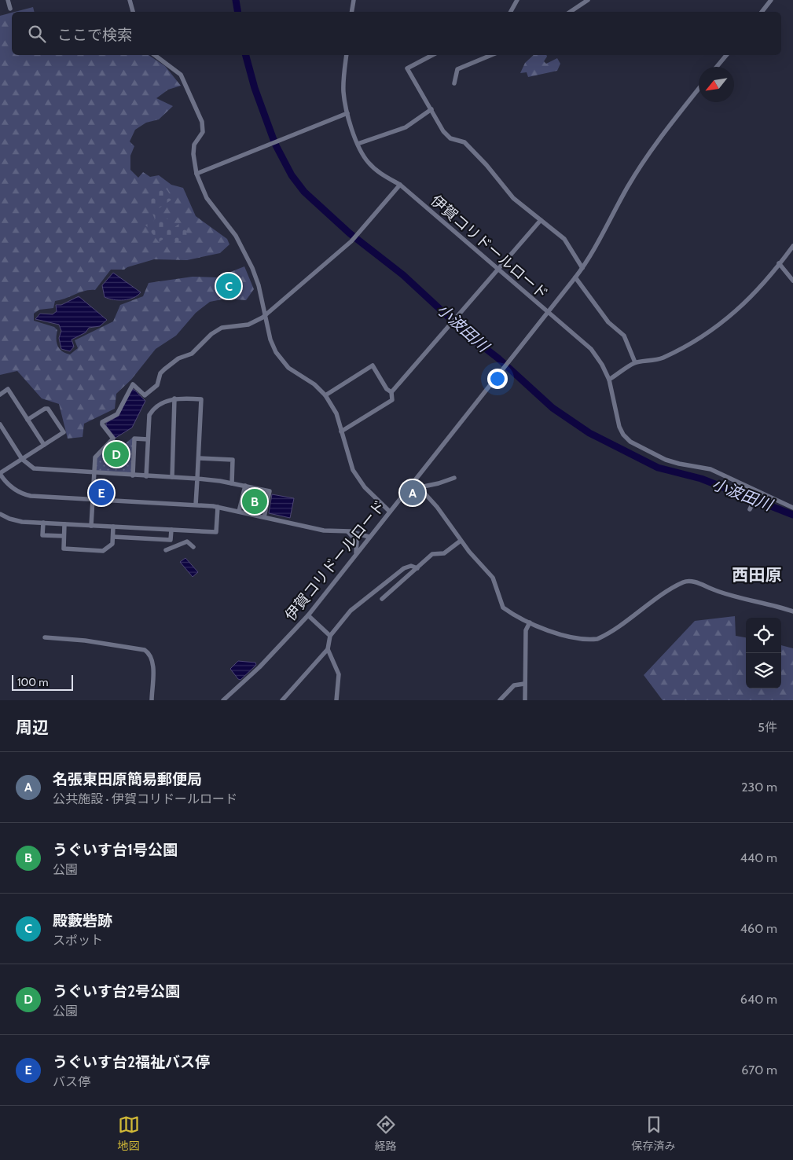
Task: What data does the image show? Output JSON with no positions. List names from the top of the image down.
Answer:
{
  "streets": {
    "street": ["伊賀コリドールロード"]
  },
  "districts": ["西田原"],
  "water": ["小波田川"],
  "scale_bar": "100 m",
  "north": "bottom left",
  "page": {
    "search": "ここで検索",
    "pins": [
      "C",
      "D",
      "A",
      "E",
      "B"
    ],
    "scale": "100 m",
    "heading": ["周辺", "5件"],
    "list": [
      {
        "mark": "A",
        "name": "名張東田原簡易郵便局",
        "note": "公共施設 · 伊賀コリドールロード",
        "value": "230 m"
      },
      {
        "mark": "B",
        "name": "うぐいす台1号公園",
        "note": "公園",
        "value": "440 m"
      },
      {
        "mark": "C",
        "name": "殿藪砦跡",
        "note": "スポット",
        "value": "460 m"
      },
      {
        "mark": "D",
        "name": "うぐいす台2号公園",
        "note": "公園",
        "value": "640 m"
      },
      {
        "mark": "E",
        "name": "うぐいす台2福祉バス停",
        "note": "バス停",
        "value": "670 m"
      }
    ],
    "nav": ["地図", "経路", "保存済み"]
  }
}
